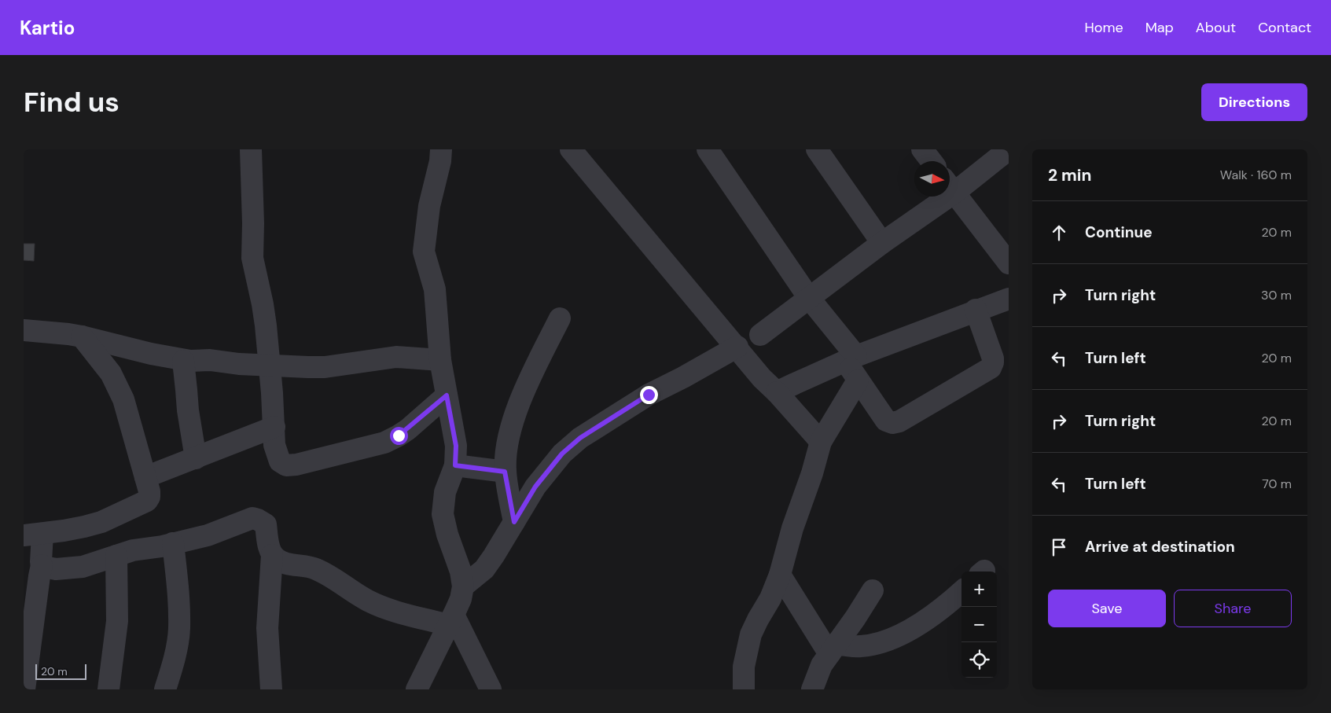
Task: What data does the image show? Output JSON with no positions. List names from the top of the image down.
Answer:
{
  "scale_bar": "20 m",
  "north": "right",
  "page": {
    "header": "Kartio",
    "nav": [
      "Home",
      "Map",
      "About",
      "Contact"
    ],
    "buttons": [
      "Directions",
      ["Save", "Share"]
    ],
    "title": "Find us",
    "heading": ["2 min", "Walk · 160 m"],
    "list": [
      ["Continue", "20 m"],
      ["Turn right", "30 m"],
      ["Turn left", "20 m"],
      ["Turn right", "20 m"],
      ["Turn left", "70 m"],
      "Arrive at destination"
    ],
    "map_buttons": ["+", "−"],
    "scale": "20 m"
  }
}
